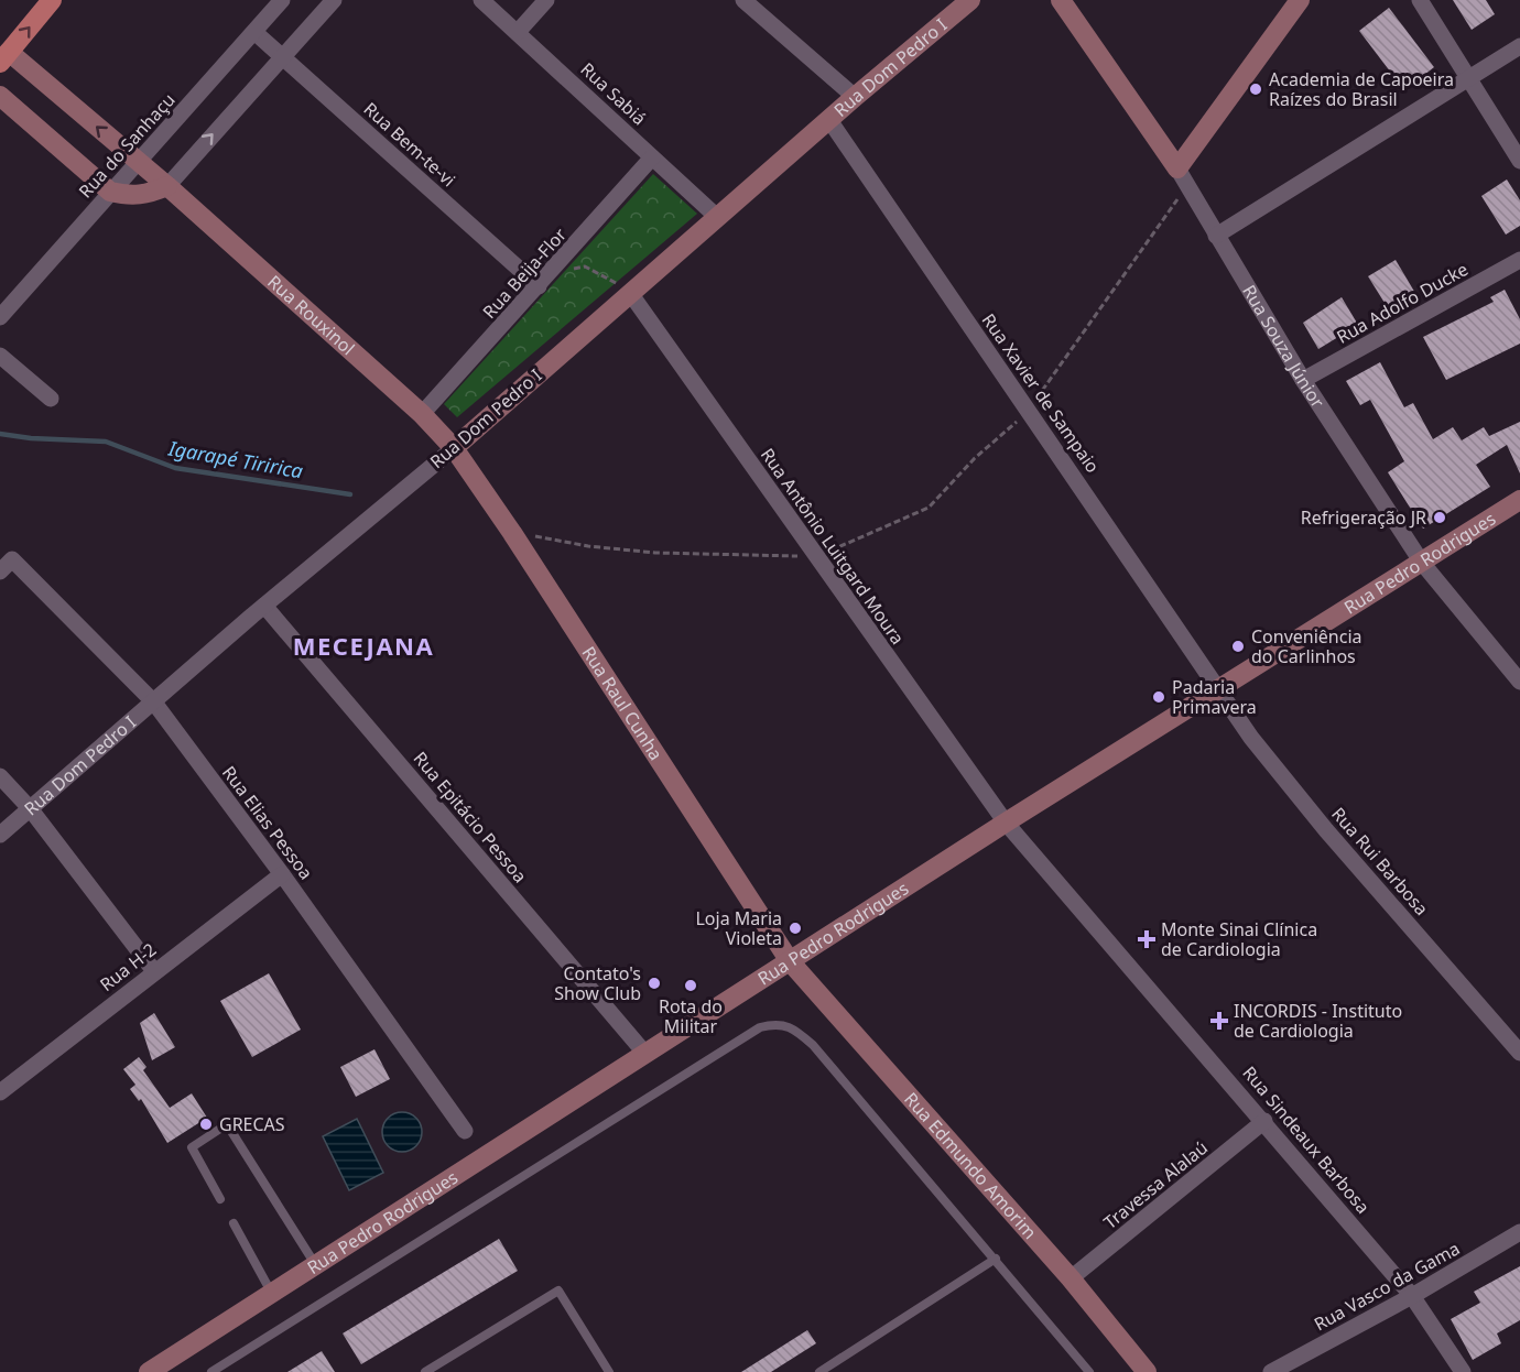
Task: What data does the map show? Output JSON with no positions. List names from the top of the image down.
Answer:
{
  "streets": {
    "street": [
      "Rua Dom Pedro I",
      "Rua Sabiá",
      "Rua Bem-te-vi",
      "Rua do Sanhaçu",
      "Rua Beija-Flor",
      "Rua Adolfo Ducke",
      "Rua Rouxinol",
      "Rua Souza Júnior",
      "Rua Xavier de Sampaio",
      "Rua Antônio Luitgard Moura",
      "Rua Pedro Rodrigues",
      "Rua Raul Cunha",
      "Rua Epitácio Pessoa",
      "Rua Elias Pessoa",
      "Rua Rui Barbosa",
      "Rua H-2",
      "Rua Sindeaux Barbosa",
      "Rua Edmundo Amorim",
      "Travessa Alalaú",
      "Rua Vasco da Gama"
    ]
  },
  "crossings": [
    ["Rua Dom Pedro I", "Rua Sabiá"],
    ["Rua Dom Pedro I", "Rua Rouxinol"],
    ["Rua Dom Pedro I", "Rua Xavier de Sampaio"],
    ["Rua Dom Pedro I", "Rua Antônio Luitgard Moura"],
    ["Rua Dom Pedro I", "Rua Raul Cunha"],
    ["Rua Dom Pedro I", "Rua Epitácio Pessoa"],
    ["Rua Dom Pedro I", "Rua Elias Pessoa"],
    ["Rua Sabiá", "Rua Beija-Flor"],
    ["Rua Bem-te-vi", "Rua do Sanhaçu"],
    ["Rua Bem-te-vi", "Rua Beija-Flor"],
    ["Rua do Sanhaçu", "Rua Rouxinol"],
    ["Rua Beija-Flor", "Rua Rouxinol"],
    ["Rua Adolfo Ducke", "Rua Souza Júnior"],
    ["Rua Rouxinol", "Rua Raul Cunha"],
    ["Rua Souza Júnior", "Rua Pedro Rodrigues"],
    ["Rua Xavier de Sampaio", "Rua Pedro Rodrigues"],
    ["Rua Xavier de Sampaio", "Rua Rui Barbosa"],
    ["Rua Antônio Luitgard Moura", "Rua Pedro Rodrigues"],
    ["Rua Antônio Luitgard Moura", "Rua Sindeaux Barbosa"],
    ["Rua Pedro Rodrigues", "Rua Raul Cunha"],
    ["Rua Pedro Rodrigues", "Rua Epitácio Pessoa"],
    ["Rua Pedro Rodrigues", "Rua Rui Barbosa"],
    ["Rua Pedro Rodrigues", "Rua Sindeaux Barbosa"],
    ["Rua Pedro Rodrigues", "Rua Edmundo Amorim"],
    ["Rua Raul Cunha", "Rua Edmundo Amorim"],
    ["Rua Elias Pessoa", "Rua H-2"],
    ["Rua Sindeaux Barbosa", "Travessa Alalaú"],
    ["Rua Sindeaux Barbosa", "Rua Vasco da Gama"],
    ["Rua Edmundo Amorim", "Travessa Alalaú"]
  ],
  "districts": ["MECEJANA"],
  "water": ["Igarapé Tiririca"],
  "places": {
    "other": [
      "Academia de Capoeira Raízes do Brasil",
      "Refrigeração JR",
      "Conveniência do Carlinhos",
      "Padaria Primavera",
      "Loja Maria Violeta",
      "Contato's Show Club",
      "Rota do Militar",
      "GRECAS"
    ],
    "health": ["Monte Sinai Clínica de Cardiologia", "INCORDIS - Instituto de Cardiologia"]
  }
}
